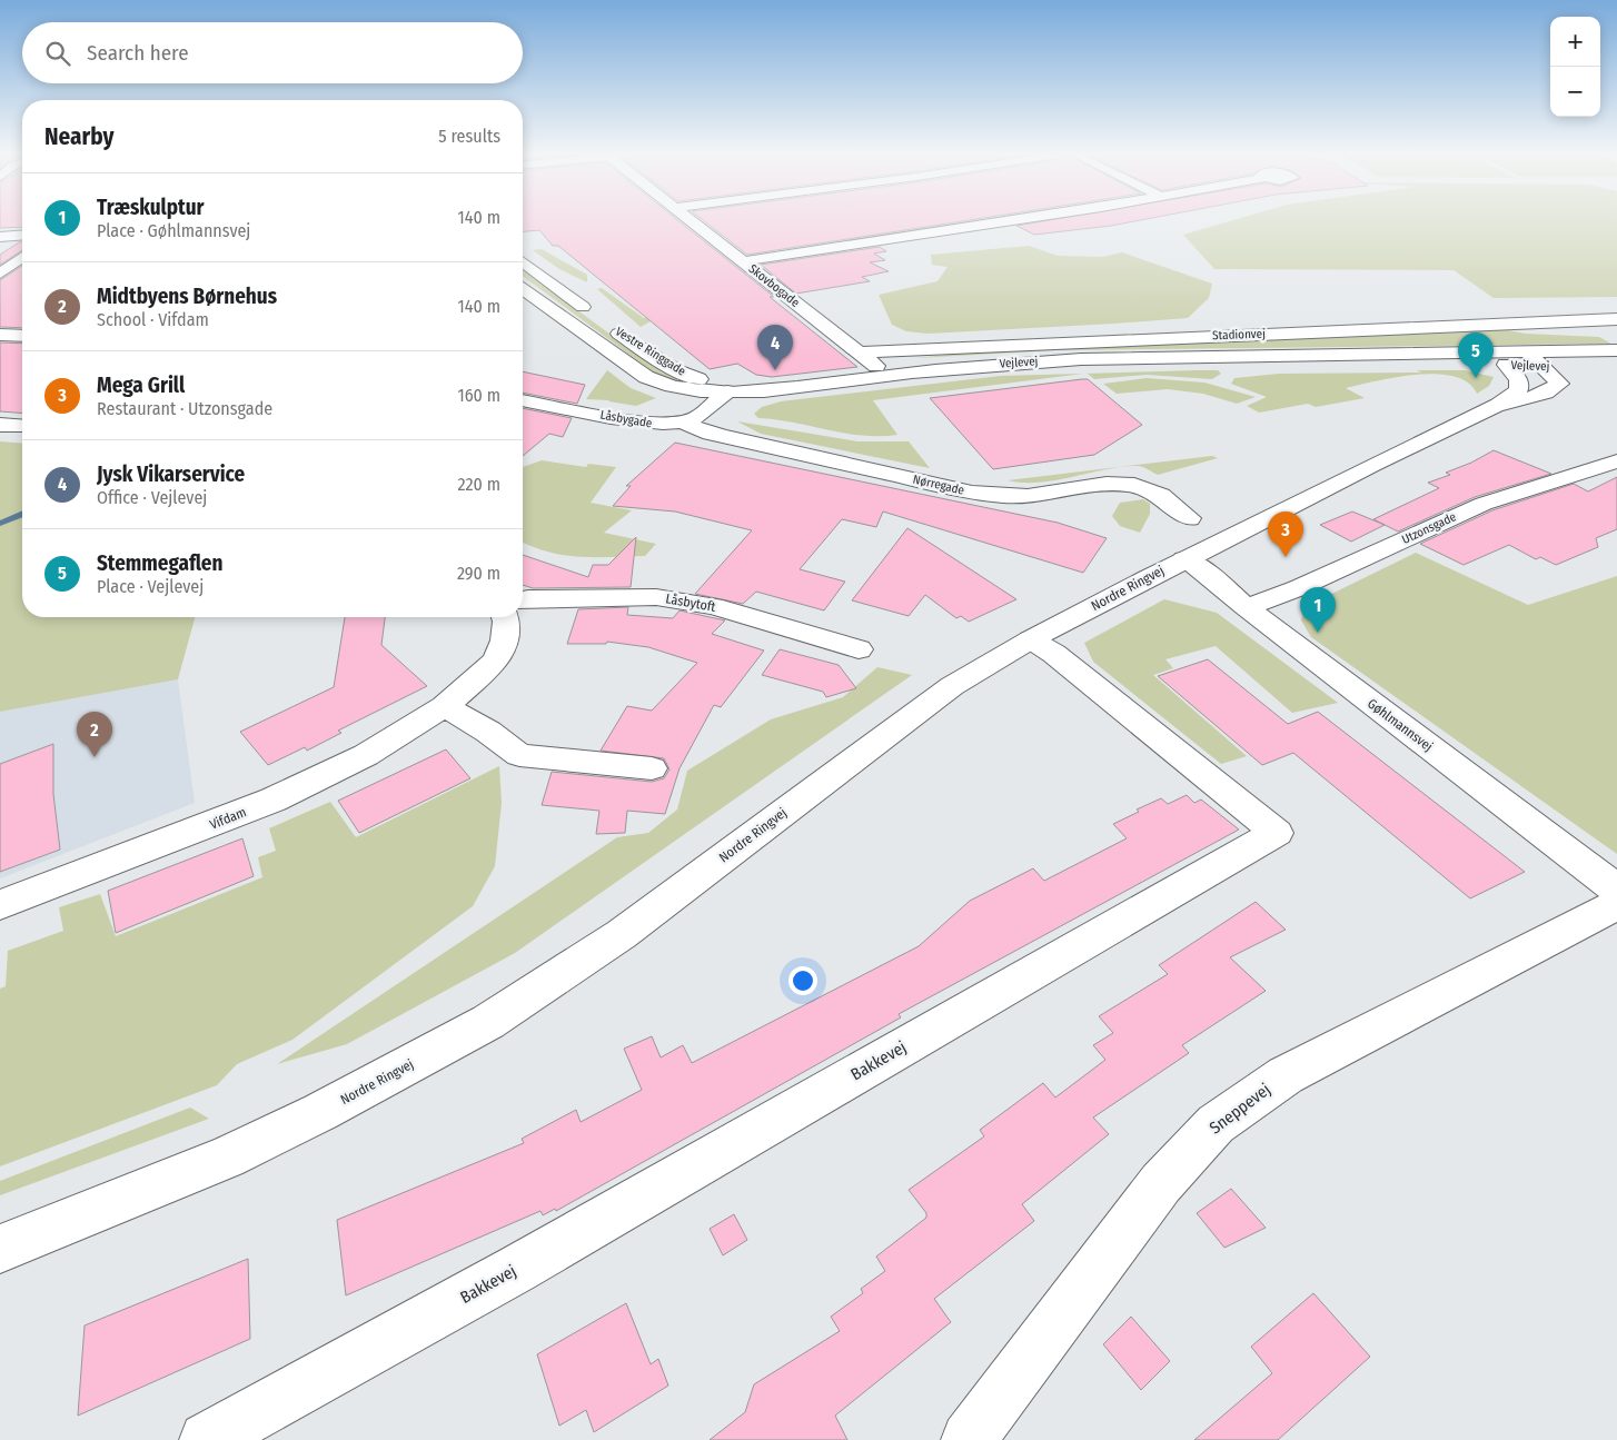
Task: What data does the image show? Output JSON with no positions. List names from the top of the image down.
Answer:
{
  "streets": {
    "street": [
      "Skovbogade",
      "Stadionvej",
      "Vestre Ringgade",
      "Vejlevej",
      "Låsbygade",
      "Nørregade",
      "Utzonsgade",
      "Nordre Ringvej",
      "Låsbytoft",
      "Gøhlmannsvej",
      "Vifdam",
      "Bakkevej",
      "Sneppevej"
    ]
  },
  "crossings": [
    ["Skovbogade", "Stadionvej"],
    ["Skovbogade", "Vejlevej"],
    ["Vestre Ringgade", "Vejlevej"],
    ["Vestre Ringgade", "Låsbygade"],
    ["Vejlevej", "Låsbygade"],
    ["Vejlevej", "Nordre Ringvej"],
    ["Låsbygade", "Nørregade"],
    ["Utzonsgade", "Gøhlmannsvej"],
    ["Nordre Ringvej", "Gøhlmannsvej"],
    ["Nordre Ringvej", "Bakkevej"]
  ],
  "page": {
    "map_buttons": ["+", "−"],
    "search": "Search here",
    "heading": ["Nearby", "5 results"],
    "list": [
      {
        "mark": "1",
        "name": "Træskulptur",
        "note": "Place · Gøhlmannsvej",
        "value": "140 m"
      },
      {
        "mark": "2",
        "name": "Midtbyens Børnehus",
        "note": "School · Vifdam",
        "value": "140 m"
      },
      {
        "mark": "3",
        "name": "Mega Grill",
        "note": "Restaurant · Utzonsgade",
        "value": "160 m"
      },
      {
        "mark": "4",
        "name": "Jysk Vikarservice",
        "note": "Office · Vejlevej",
        "value": "220 m"
      },
      {
        "mark": "5",
        "name": "Stemmegaflen",
        "note": "Place · Vejlevej",
        "value": "290 m"
      }
    ],
    "pins": [
      "4",
      "5",
      "3",
      "1",
      "2"
    ]
  }
}
